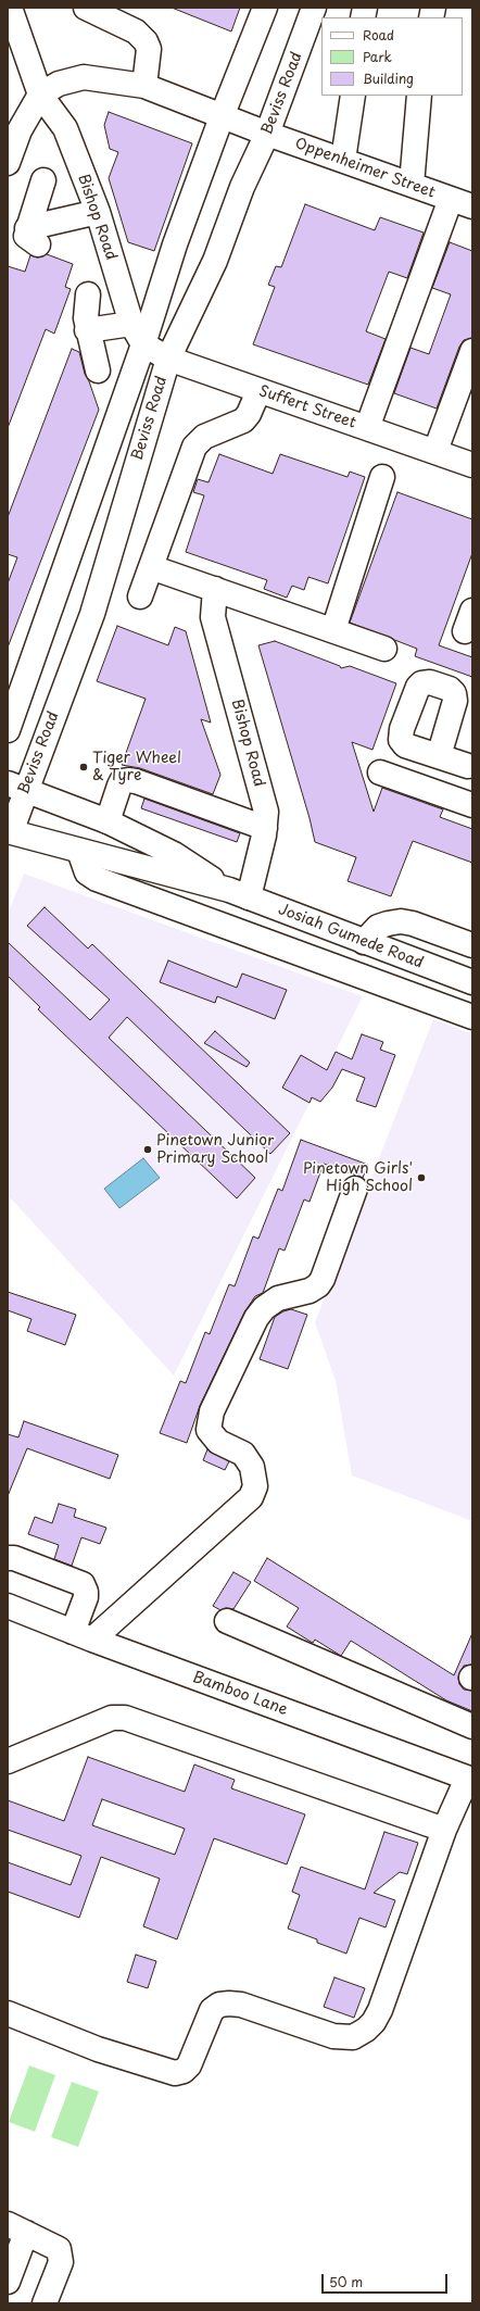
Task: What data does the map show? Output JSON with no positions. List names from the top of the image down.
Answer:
{
  "streets": {
    "main road": [
      "Beviss Road",
      "Oppenheimer Street",
      "Bishop Road",
      "Suffert Street",
      "Josiah Gumede Road",
      "Bamboo Lane"
    ]
  },
  "crossings": [
    ["Beviss Road", "Oppenheimer Street"],
    ["Beviss Road", "Bishop Road"],
    ["Beviss Road", "Suffert Street"],
    ["Beviss Road", "Josiah Gumede Road"],
    ["Oppenheimer Street", "Bishop Road"],
    ["Bishop Road", "Suffert Street"],
    ["Bishop Road", "Josiah Gumede Road"]
  ],
  "places": ["Tiger Wheel & Tyre", "Pinetown Junior Primary School", "Pinetown Girls' High School"],
  "legend": ["Road", "Park", "Building"],
  "scale_bar": "50 m"
}
